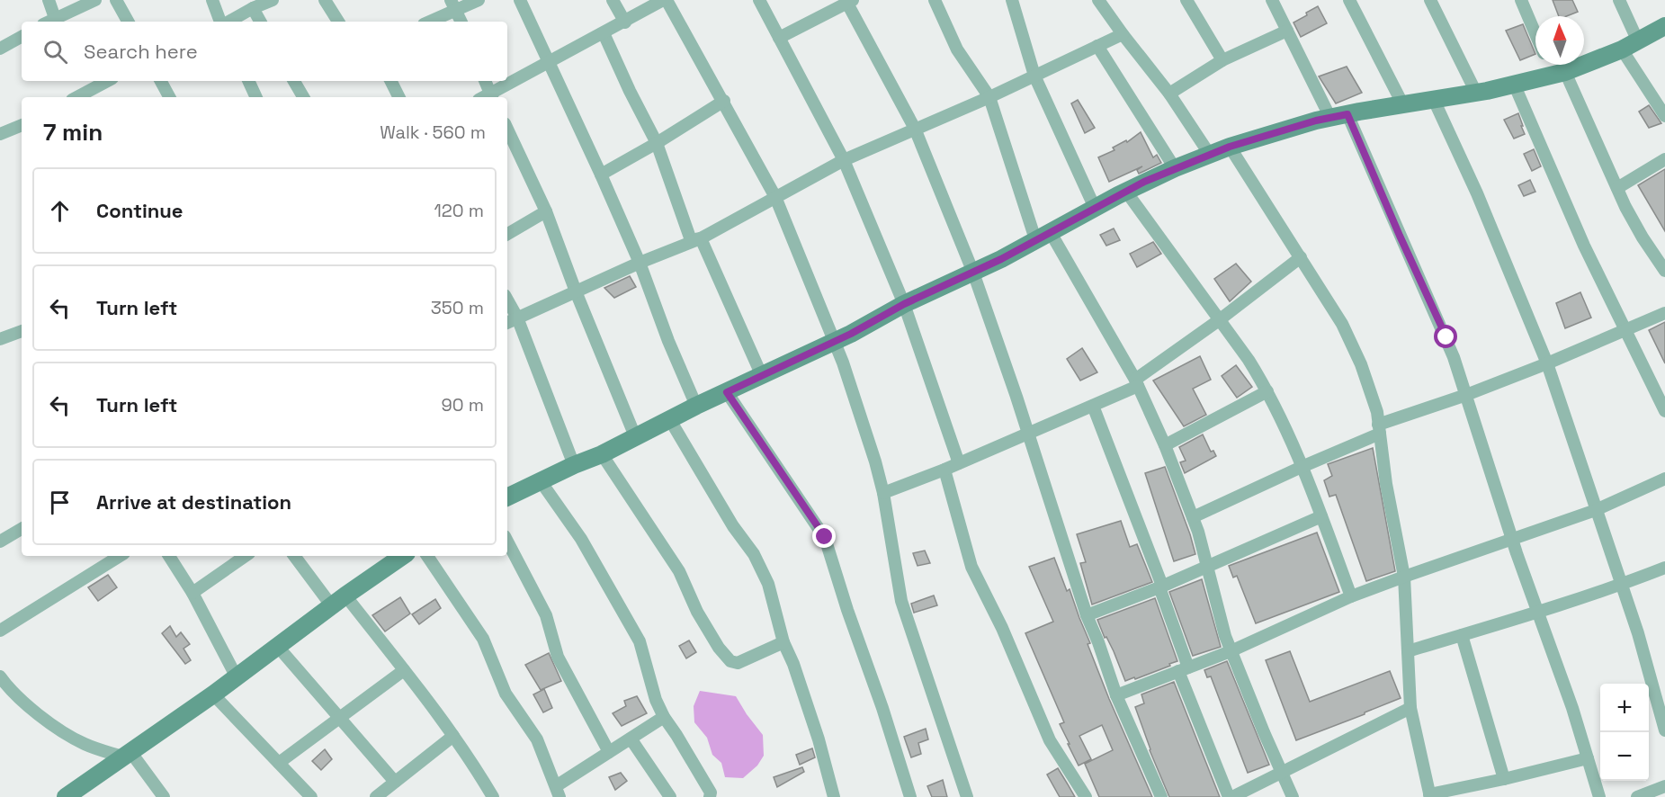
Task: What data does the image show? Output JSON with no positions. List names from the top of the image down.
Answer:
{
  "north": "top",
  "page": {
    "search": "Search here",
    "heading": ["7 min", "Walk · 560 m"],
    "list": [
      ["Continue", "120 m"],
      ["Turn left", "350 m"],
      ["Turn left", "90 m"],
      "Arrive at destination"
    ],
    "map_buttons": ["+", "−"]
  }
}
